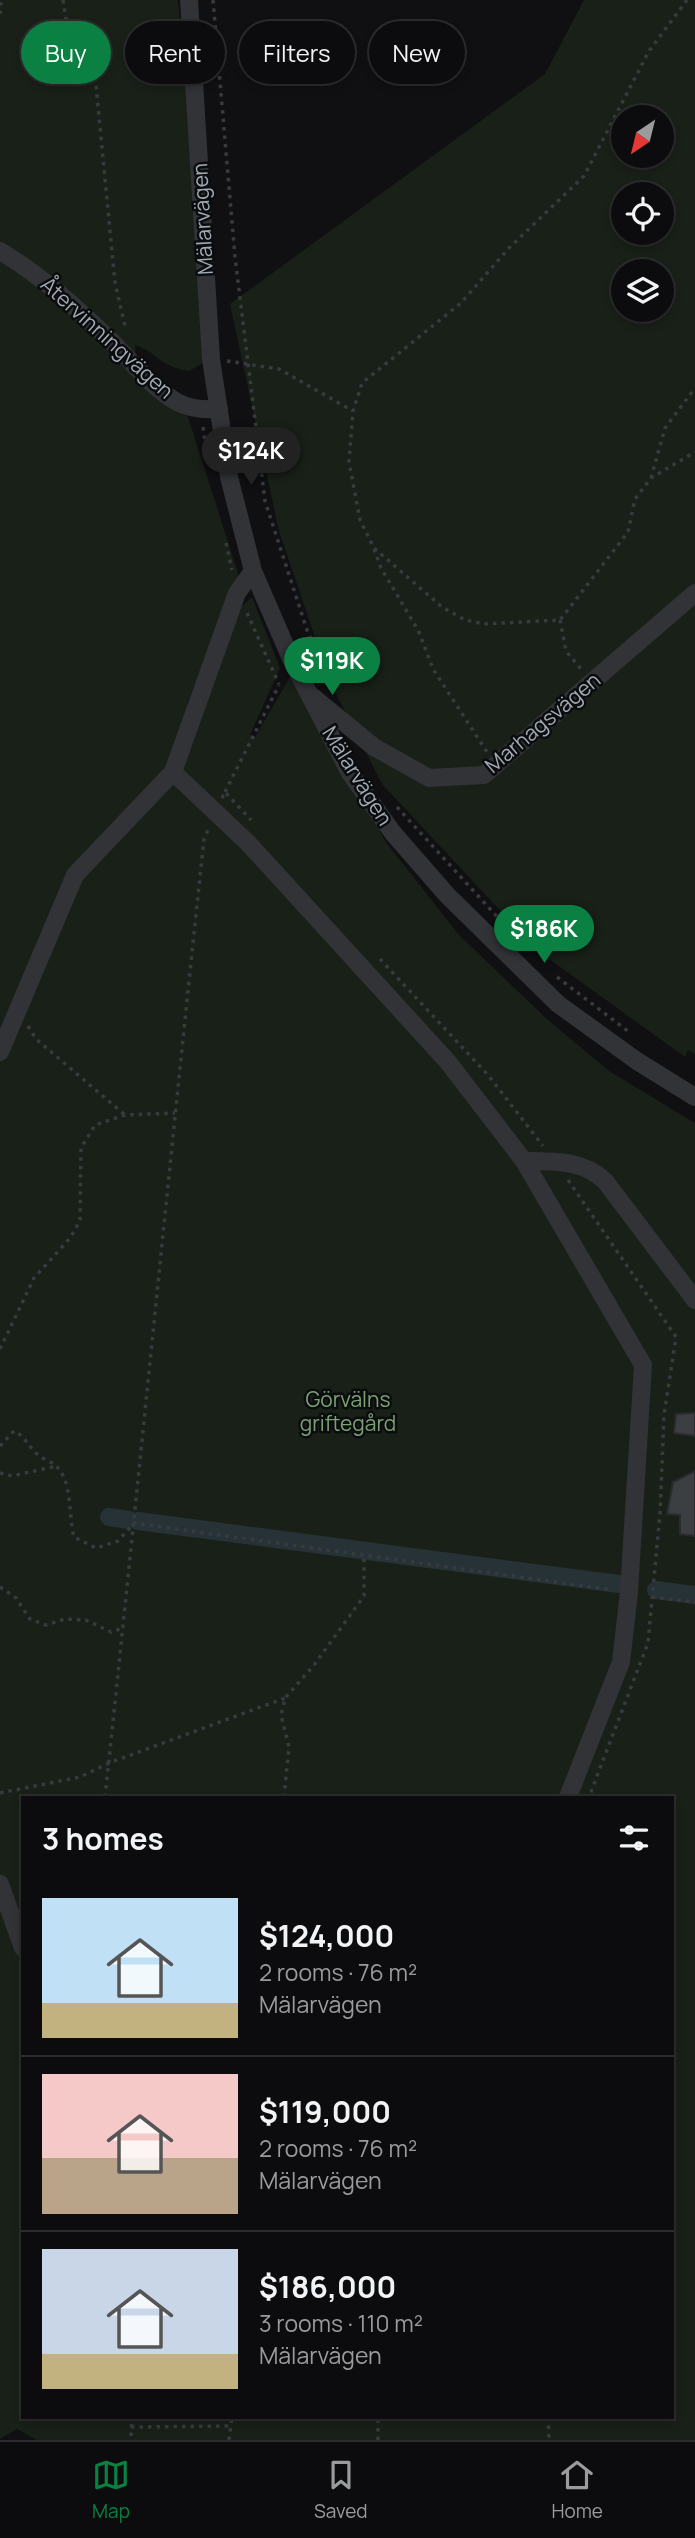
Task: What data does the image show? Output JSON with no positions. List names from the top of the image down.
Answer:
{
  "streets": {
    "street": ["Mälarvägen", "Återvinningvägen", "Marhagsvägen"]
  },
  "crossings": [
    ["Mälarvägen", "Återvinningvägen"],
    ["Mälarvägen", "Marhagsvägen"]
  ],
  "parks": ["Görvälns griftegård"],
  "north": "bottom left",
  "page": {
    "chip": [
      "Buy",
      "Rent",
      "Filters",
      "New"
    ],
    "price": ["$124K", "$119K", "$186K"],
    "heading": "3 homes",
    "list": [
      {
        "name": "$124,000",
        "note": "2 rooms · 76 m² · Mälarvägen"
      },
      {
        "name": "$119,000",
        "note": "2 rooms · 76 m² · Mälarvägen"
      },
      {
        "name": "$186,000",
        "note": "3 rooms · 110 m² · Mälarvägen"
      }
    ],
    "tabs": ["Map", "Saved", "Home"]
  }
}
